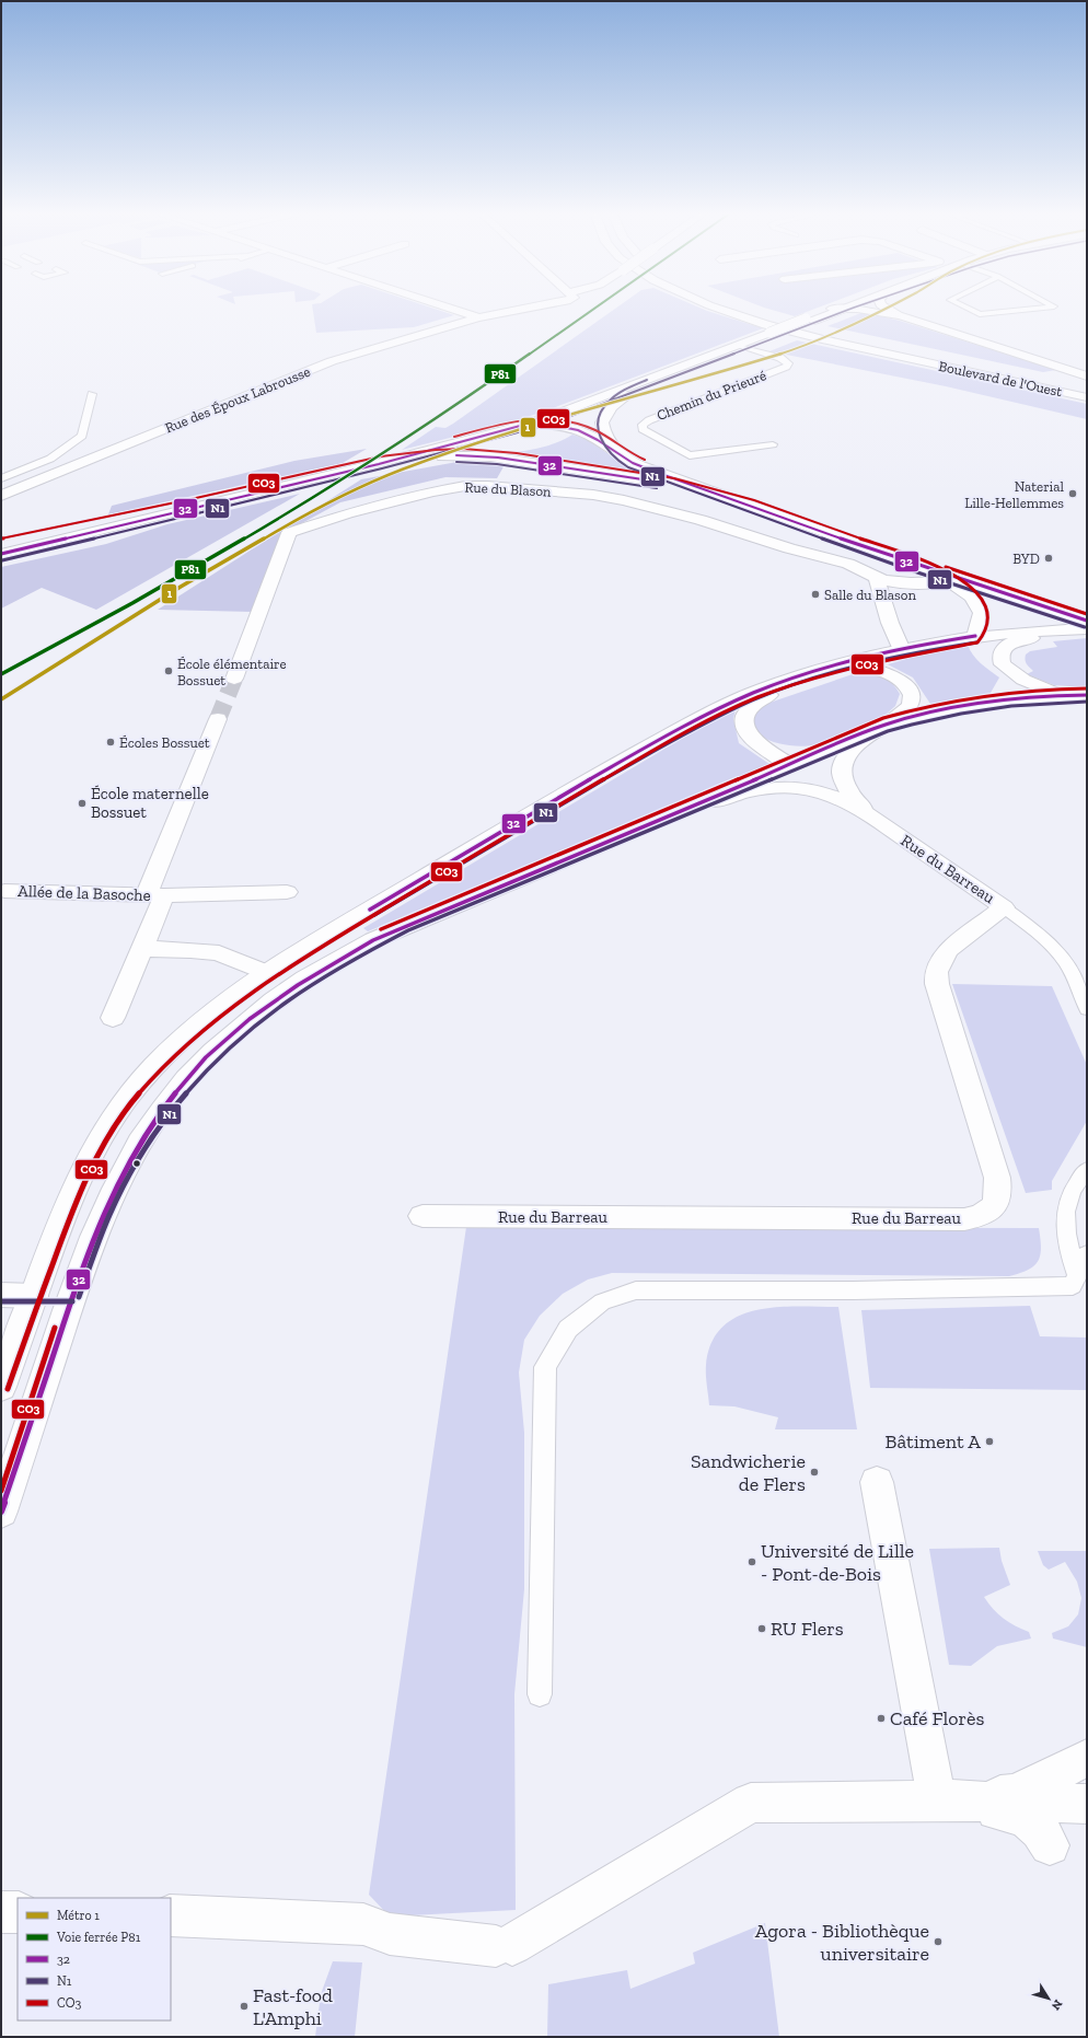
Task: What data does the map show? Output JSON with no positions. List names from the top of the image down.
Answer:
{
  "streets": {
    "main road": [
      "Boulevard de l'Ouest",
      "Rue des Époux Labrousse",
      "Rue du Blason",
      "Rue du Barreau",
      "Allée de la Basoche"
    ],
    "lane": ["Chemin du Prieuré"]
  },
  "places": [
    "Naterial Lille-Hellemmes",
    "BYD",
    "Salle du Blason",
    "École élémentaire Bossuet",
    "Écoles Bossuet",
    "École maternelle Bossuet",
    "Bâtiment A",
    "Sandwicherie de Flers",
    "Université de Lille - Pont-de-Bois",
    "RU Flers",
    "Café Florès",
    "Agora - Bibliothèque universitaire",
    "Fast-food L'Amphi"
  ],
  "lines": [
    "metro line 1",
    "rail line P81",
    "transit line N1",
    "transit line CO3",
    "transit line 32"
  ],
  "legend": [
    "Métro 1",
    "Voie ferrée P81",
    "32",
    "N1",
    "CO3"
  ],
  "north": "bottom right"
}
